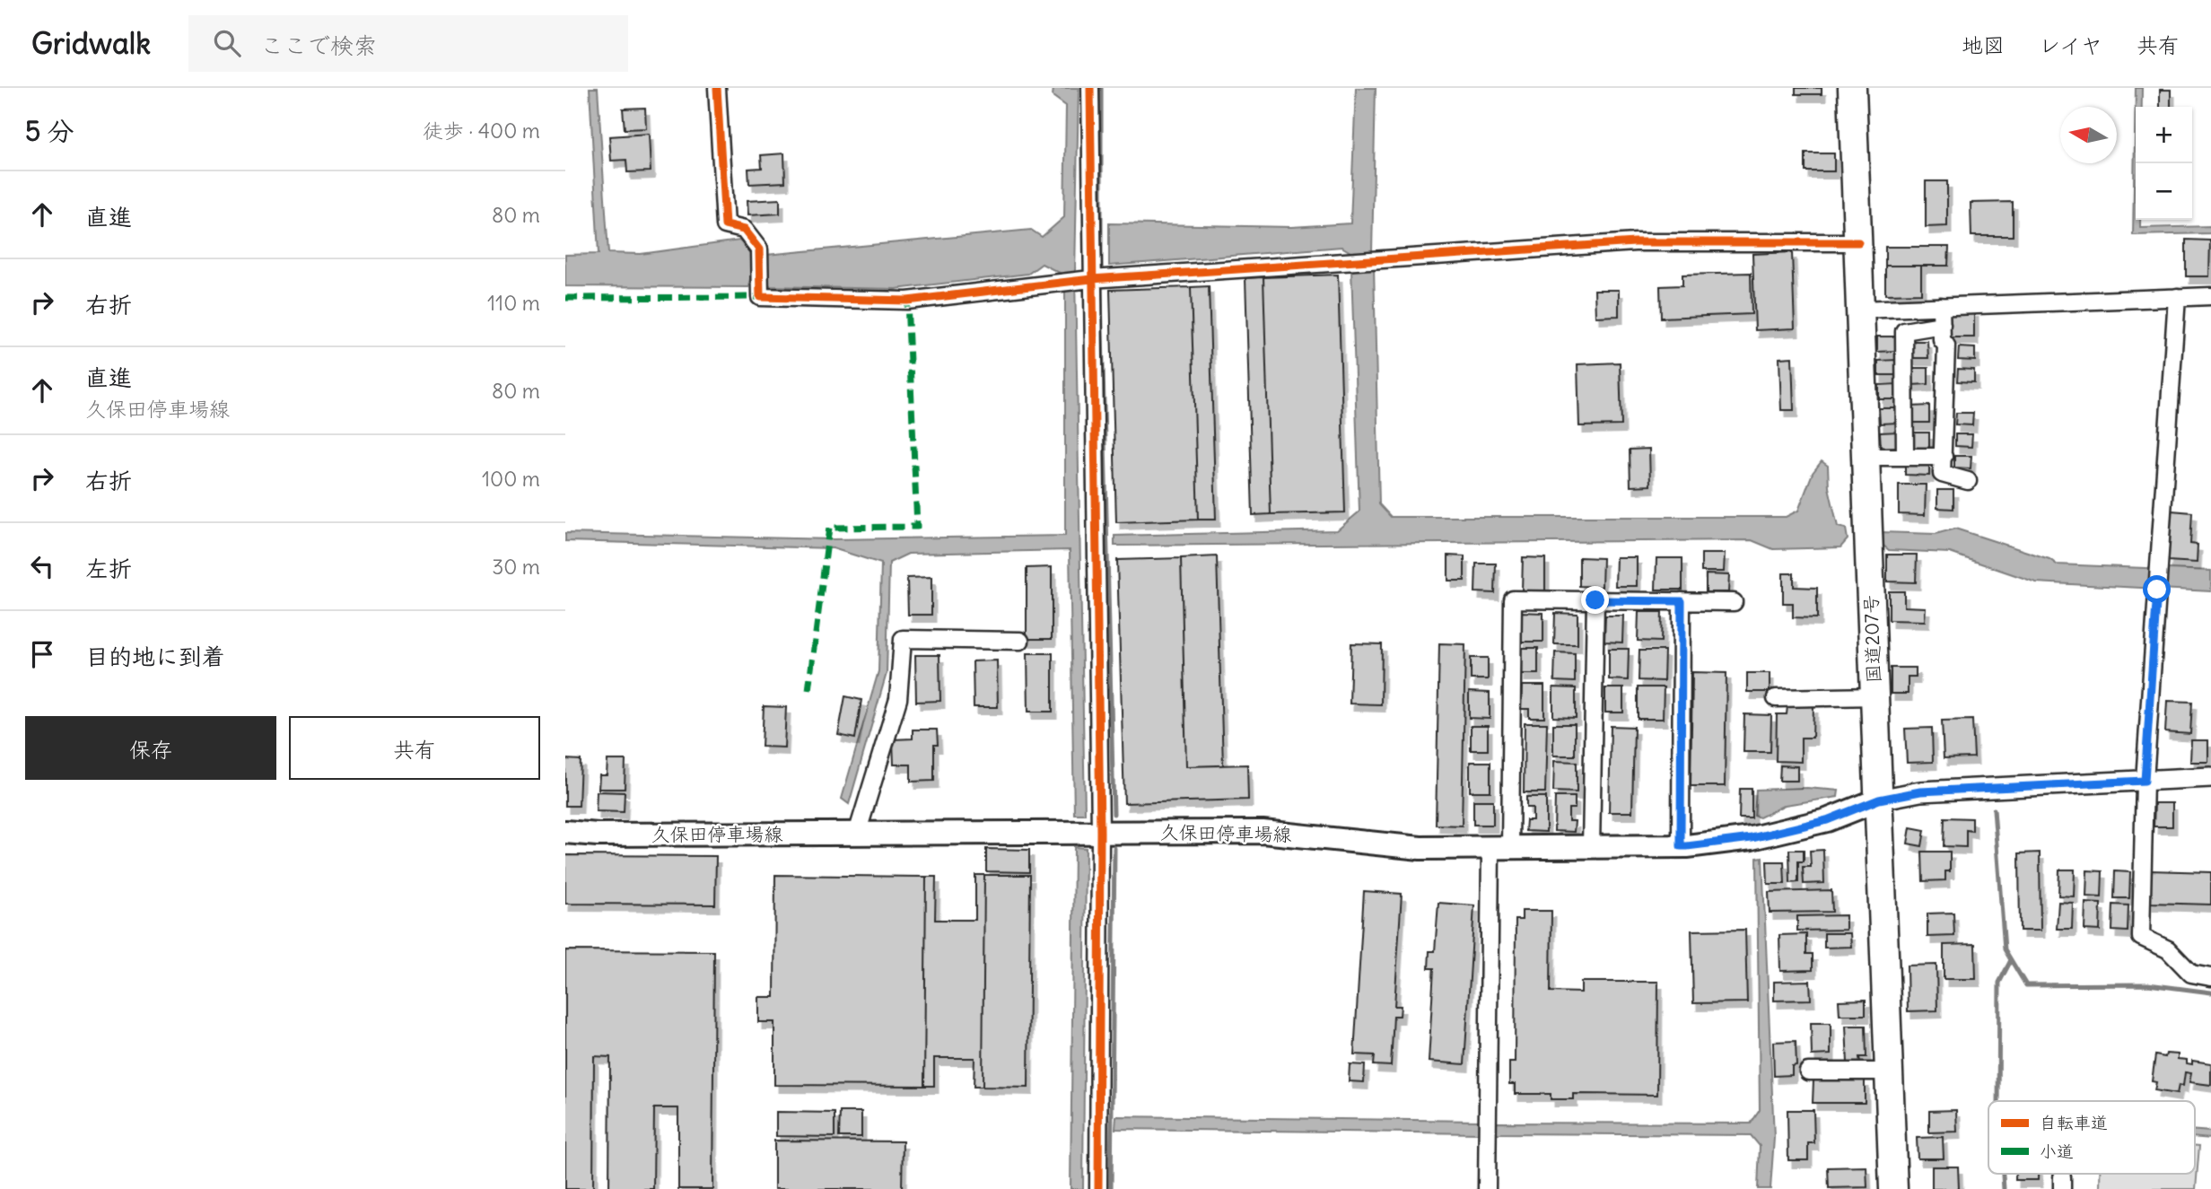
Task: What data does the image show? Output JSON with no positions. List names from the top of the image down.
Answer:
{
  "streets": {
    "highway": ["国道207号"],
    "main road": ["久保田停車場線"]
  },
  "crossings": [
    ["国道207号", "久保田停車場線"]
  ],
  "legend": ["自転車道", "小道"],
  "north": "left",
  "page": {
    "header": "Gridwalk",
    "search": "ここで検索",
    "nav": ["地図", "レイヤ", "共有"],
    "heading": ["5 分", "徒歩 · 400 m"],
    "map_buttons": ["+", "−"],
    "list": [
      ["直進", "80 m"],
      ["右折", "110 m"],
      ["直進", "久保田停車場線", "80 m"],
      ["右折", "100 m"],
      ["左折", "30 m"],
      "目的地に到着"
    ],
    "buttons": ["保存", "共有"]
  }
}
